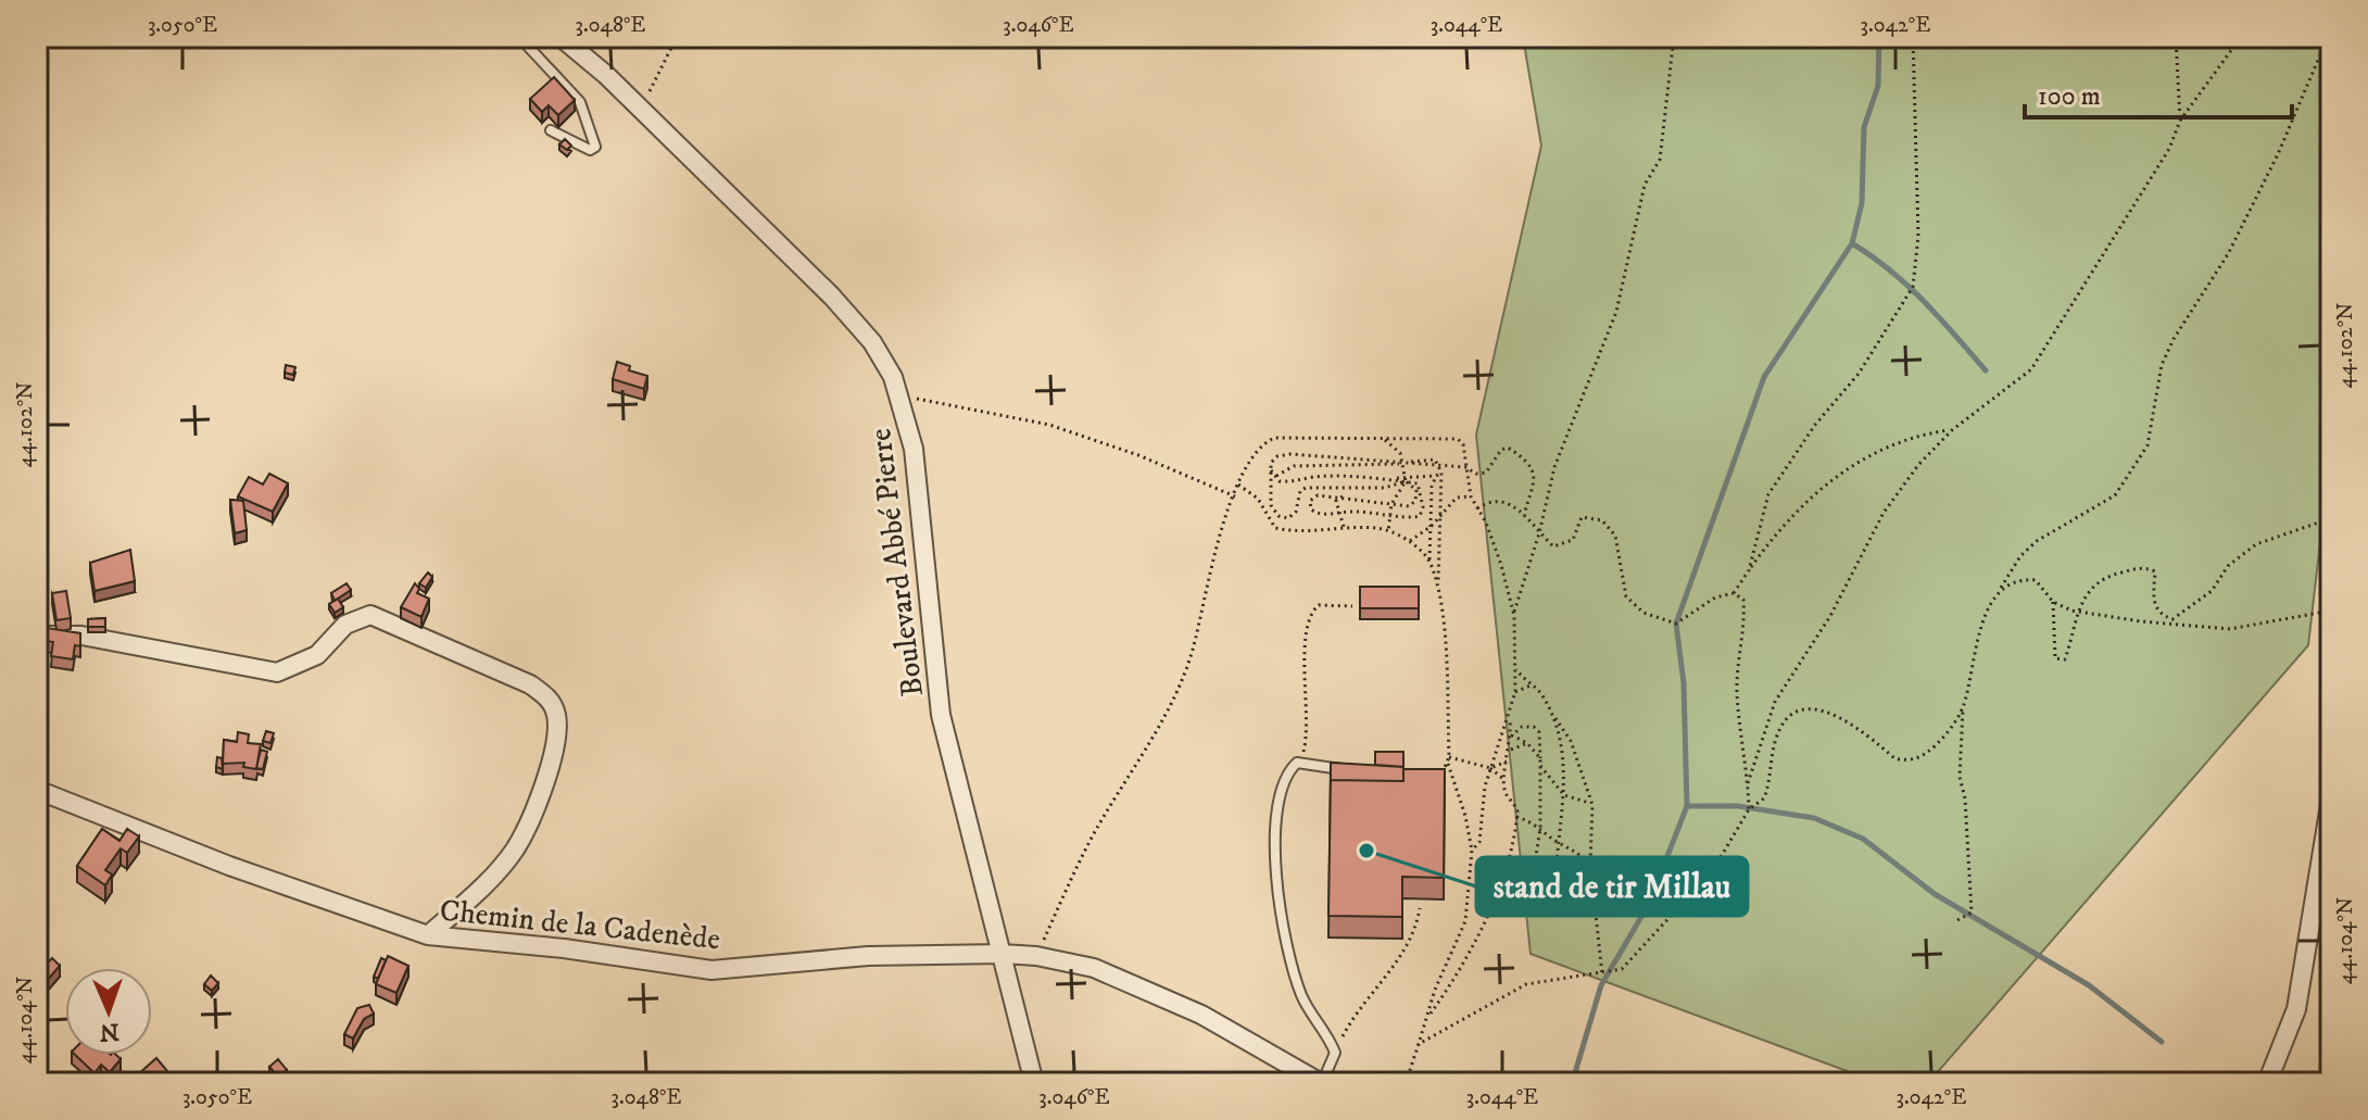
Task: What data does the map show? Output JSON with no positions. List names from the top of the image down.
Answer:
{
  "streets": {
    "street": ["Boulevard Abbé Pierre", "Chemin de la Cadenède"]
  },
  "crossings": [
    ["Boulevard Abbé Pierre", "Chemin de la Cadenède"]
  ],
  "places": ["stand de tir Millau"],
  "scale_bar": "100 m",
  "north": "bottom",
  "coordinates": [
    "3.050°E",
    "3.048°E",
    "3.046°E",
    "3.044°E",
    "3.042°E",
    "44.102°N",
    "44.104°N"
  ]
}
